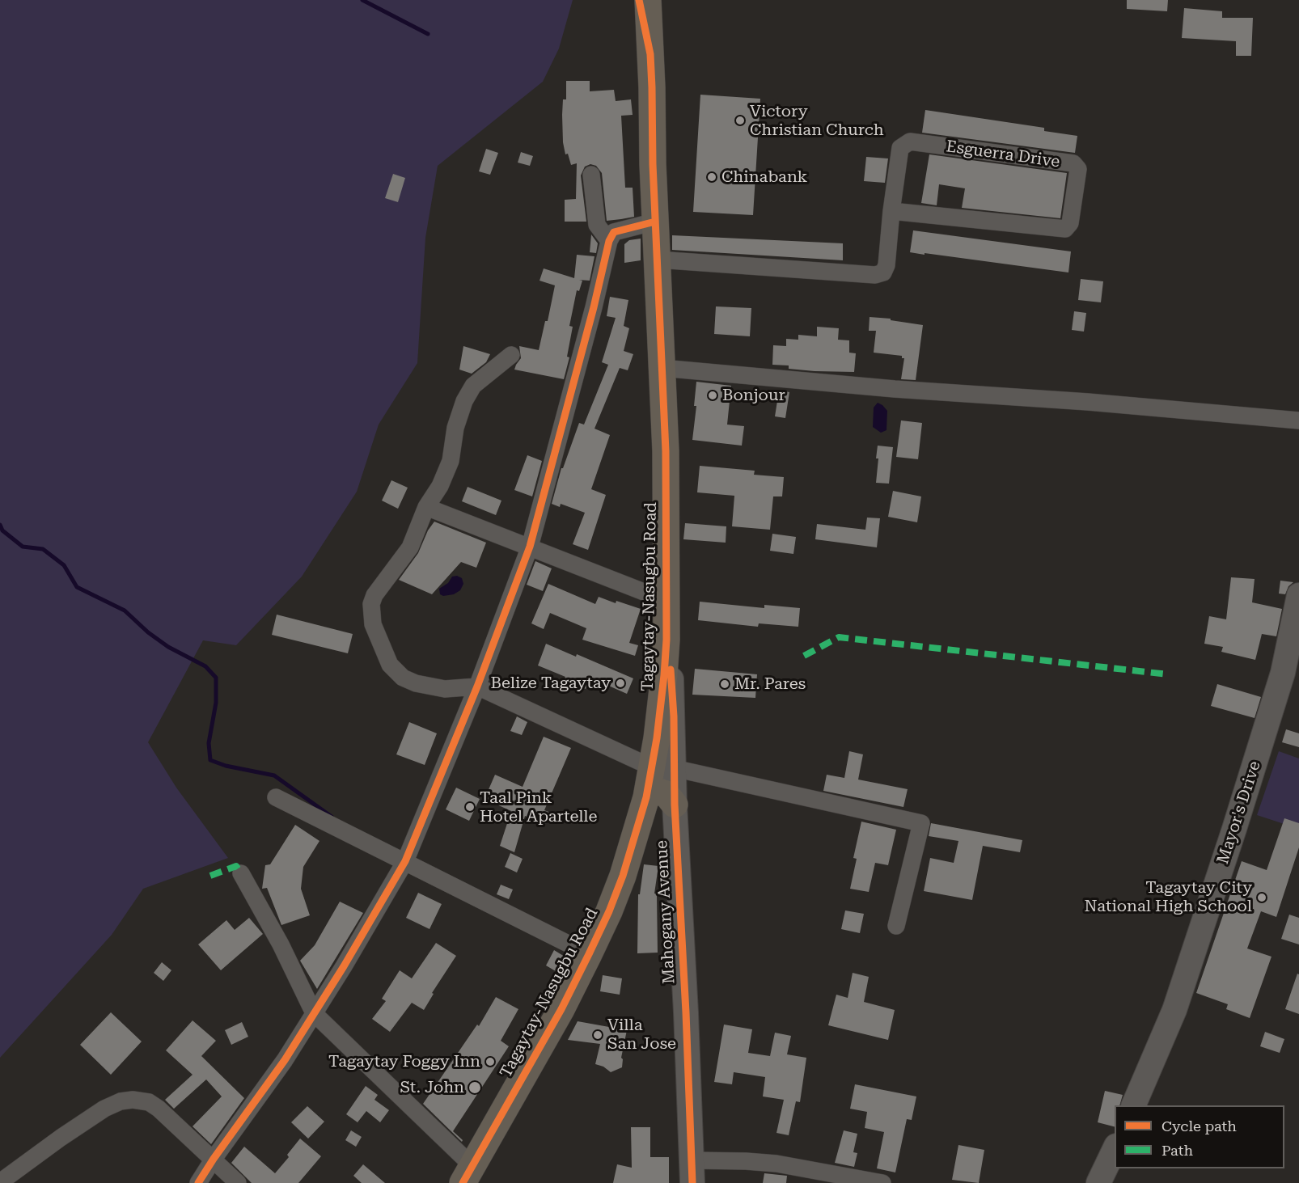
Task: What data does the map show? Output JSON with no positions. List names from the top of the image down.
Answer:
{
  "streets": {
    "main road": ["Tagaytay-Nasugbu Road"],
    "street": ["Esguerra Drive", "Mayor's Drive", "Mahogany Avenue"]
  },
  "crossings": [
    ["Esguerra Drive", "Tagaytay-Nasugbu Road"],
    ["Tagaytay-Nasugbu Road", "Mahogany Avenue"]
  ],
  "places": [
    "Victory Christian Church",
    "Chinabank",
    "Bonjour",
    "Belize Tagaytay",
    "Mr. Pares",
    "Taal Pink Hotel Apartelle",
    "Tagaytay City National High School",
    "Villa San Jose",
    "Tagaytay Foggy Inn",
    "St. John"
  ],
  "legend": ["Cycle path", "Path"]
}
